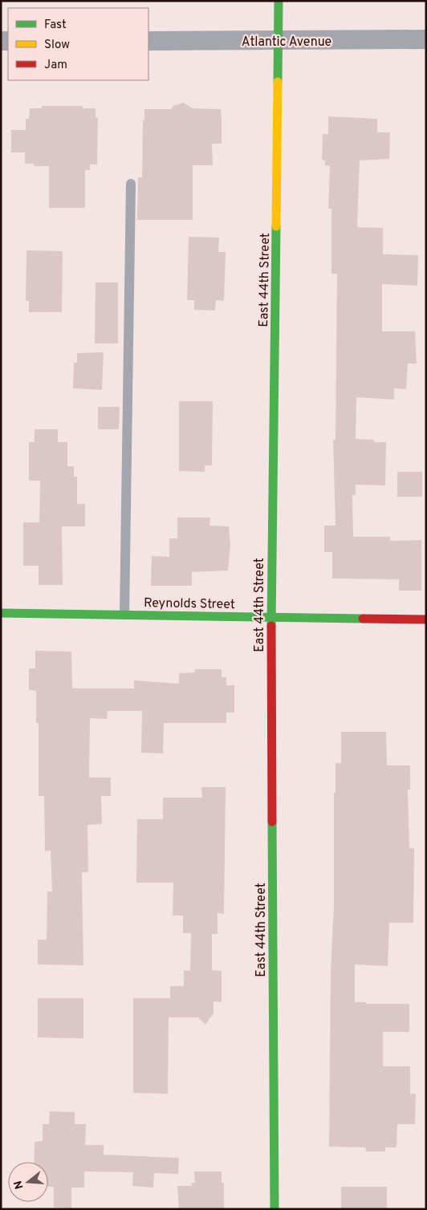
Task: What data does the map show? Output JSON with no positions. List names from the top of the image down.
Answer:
{
  "streets": {
    "street": ["Atlantic Avenue", "East 44th Street", "Reynolds Street"]
  },
  "crossings": [
    ["Atlantic Avenue", "East 44th Street"],
    ["East 44th Street", "Reynolds Street"]
  ],
  "legend": ["Fast", "Slow", "Jam"],
  "north": "left"
}
